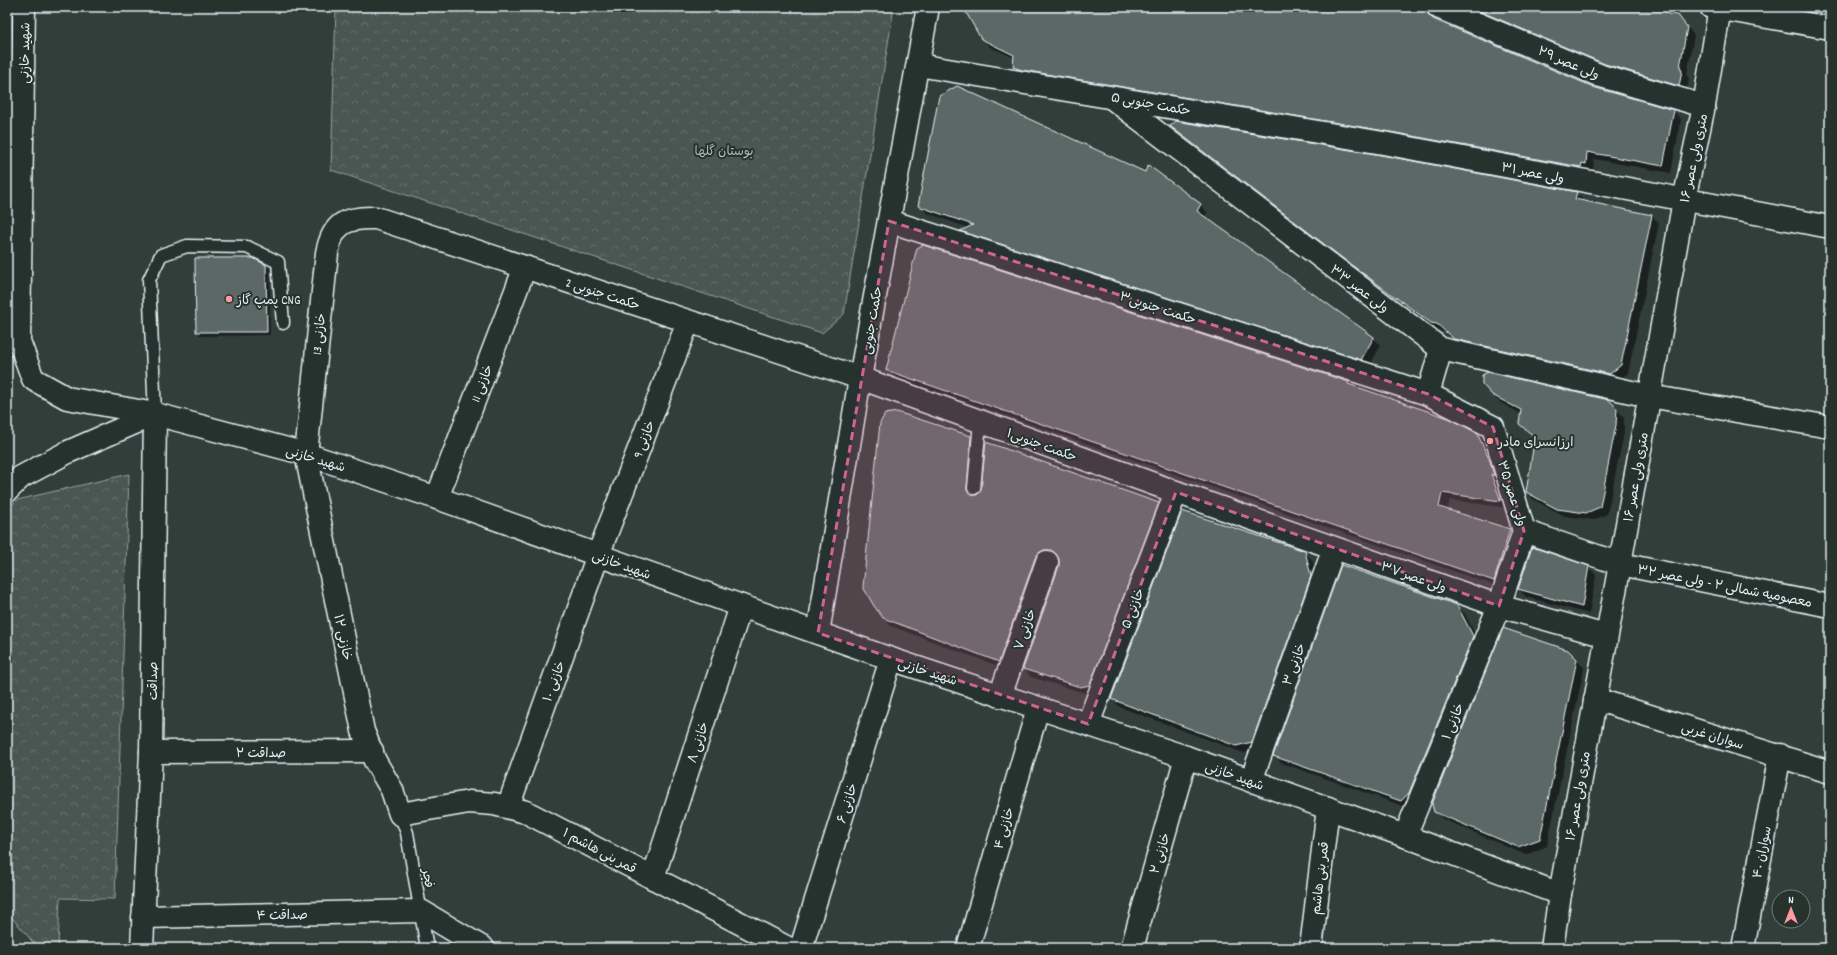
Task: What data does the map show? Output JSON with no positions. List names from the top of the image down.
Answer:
{
  "streets": {
    "street": [
      "شهید خازنی",
      "ولی عصر ۲۹",
      "حکمت جنوبی ۵",
      "۱۶ متری ولی عصر",
      "ولی عصر ۳۱",
      "ولی عصر ۳۳",
      "حکمت جنوبی 2",
      "حکمت جنوبی۳",
      "حکمت جنوبی",
      "خازنی 13",
      "خازنی 11",
      "خازنی 9",
      "حکمت جنوبی۱",
      "ولی عصر ۳۵",
      "ولی عصر ۳۷",
      "معصومیه شمالی ۲ - ولی عصر ۳۲",
      "خازنی ۵",
      "خازنی ۷",
      "خازنی ۱۲",
      "خازنی ۳",
      "صداقت",
      "خازنی ۱۰",
      "خازنی ۱",
      "سواران غربی",
      "خازنی ۸",
      "صداقت ۲",
      "خازنی ۶",
      "خازنی ۴",
      "قمر بنی هاشم ۱",
      "سواران ۴۰",
      "خازنی ۲",
      "قمر بنی هاشم",
      "صداقت ۴"
    ],
    "lane": ["فجر"]
  },
  "crossings": [
    ["شهید خازنی", "۱۶ متری ولی عصر"],
    ["شهید خازنی", "حکمت جنوبی"],
    ["شهید خازنی", "خازنی 13"],
    ["شهید خازنی", "خازنی 11"],
    ["شهید خازنی", "خازنی 9"],
    ["شهید خازنی", "خازنی ۵"],
    ["شهید خازنی", "خازنی ۷"],
    ["شهید خازنی", "خازنی ۱۲"],
    ["شهید خازنی", "خازنی ۳"],
    ["شهید خازنی", "صداقت"],
    ["شهید خازنی", "خازنی ۱۰"],
    ["شهید خازنی", "خازنی ۱"],
    ["شهید خازنی", "خازنی ۸"],
    ["شهید خازنی", "خازنی ۶"],
    ["شهید خازنی", "خازنی ۴"],
    ["شهید خازنی", "خازنی ۲"],
    ["شهید خازنی", "قمر بنی هاشم"],
    ["ولی عصر ۲۹", "۱۶ متری ولی عصر"],
    ["حکمت جنوبی ۵", "ولی عصر ۳۱"],
    ["حکمت جنوبی ۵", "ولی عصر ۳۳"],
    ["حکمت جنوبی ۵", "حکمت جنوبی"],
    ["۱۶ متری ولی عصر", "ولی عصر ۳۱"],
    ["۱۶ متری ولی عصر", "ولی عصر ۳۳"],
    ["۱۶ متری ولی عصر", "ولی عصر ۳۵"],
    ["۱۶ متری ولی عصر", "ولی عصر ۳۷"],
    ["۱۶ متری ولی عصر", "معصومیه شمالی ۲ - ولی عصر ۳۲"],
    ["۱۶ متری ولی عصر", "سواران غربی"],
    ["حکمت جنوبی 2", "حکمت جنوبی"],
    ["حکمت جنوبی 2", "خازنی 13"],
    ["حکمت جنوبی 2", "خازنی 11"],
    ["حکمت جنوبی 2", "خازنی 9"],
    ["حکمت جنوبی 2", "حکمت جنوبی۱"],
    ["حکمت جنوبی۳", "حکمت جنوبی"],
    ["حکمت جنوبی۳", "ولی عصر ۳۵"],
    ["حکمت جنوبی", "حکمت جنوبی۱"],
    ["خازنی 13", "خازنی ۱۲"],
    ["خازنی 9", "خازنی ۱۰"],
    ["حکمت جنوبی۱", "ولی عصر ۳۷"],
    ["حکمت جنوبی۱", "خازنی ۵"],
    ["ولی عصر ۳۵", "معصومیه شمالی ۲ - ولی عصر ۳۲"],
    ["ولی عصر ۳۵", "خازنی ۱"],
    ["ولی عصر ۳۷", "خازنی ۳"],
    ["ولی عصر ۳۷", "خازنی ۱"],
    ["خازنی ۱۲", "صداقت ۲"],
    ["خازنی ۱۲", "قمر بنی هاشم ۱"],
    ["خازنی ۱۲", "فجر"],
    ["صداقت", "صداقت ۲"],
    ["صداقت", "صداقت ۴"],
    ["خازنی ۱۰", "قمر بنی هاشم ۱"],
    ["سواران غربی", "سواران ۴۰"],
    ["خازنی ۸", "قمر بنی هاشم ۱"],
    ["قمر بنی هاشم ۱", "فجر"],
    ["فجر", "صداقت ۴"]
  ],
  "parks": ["بوستان گلها"],
  "places": ["پمپ گاز CNG", "ارزانسرای مادر"],
  "north": "top"
}
